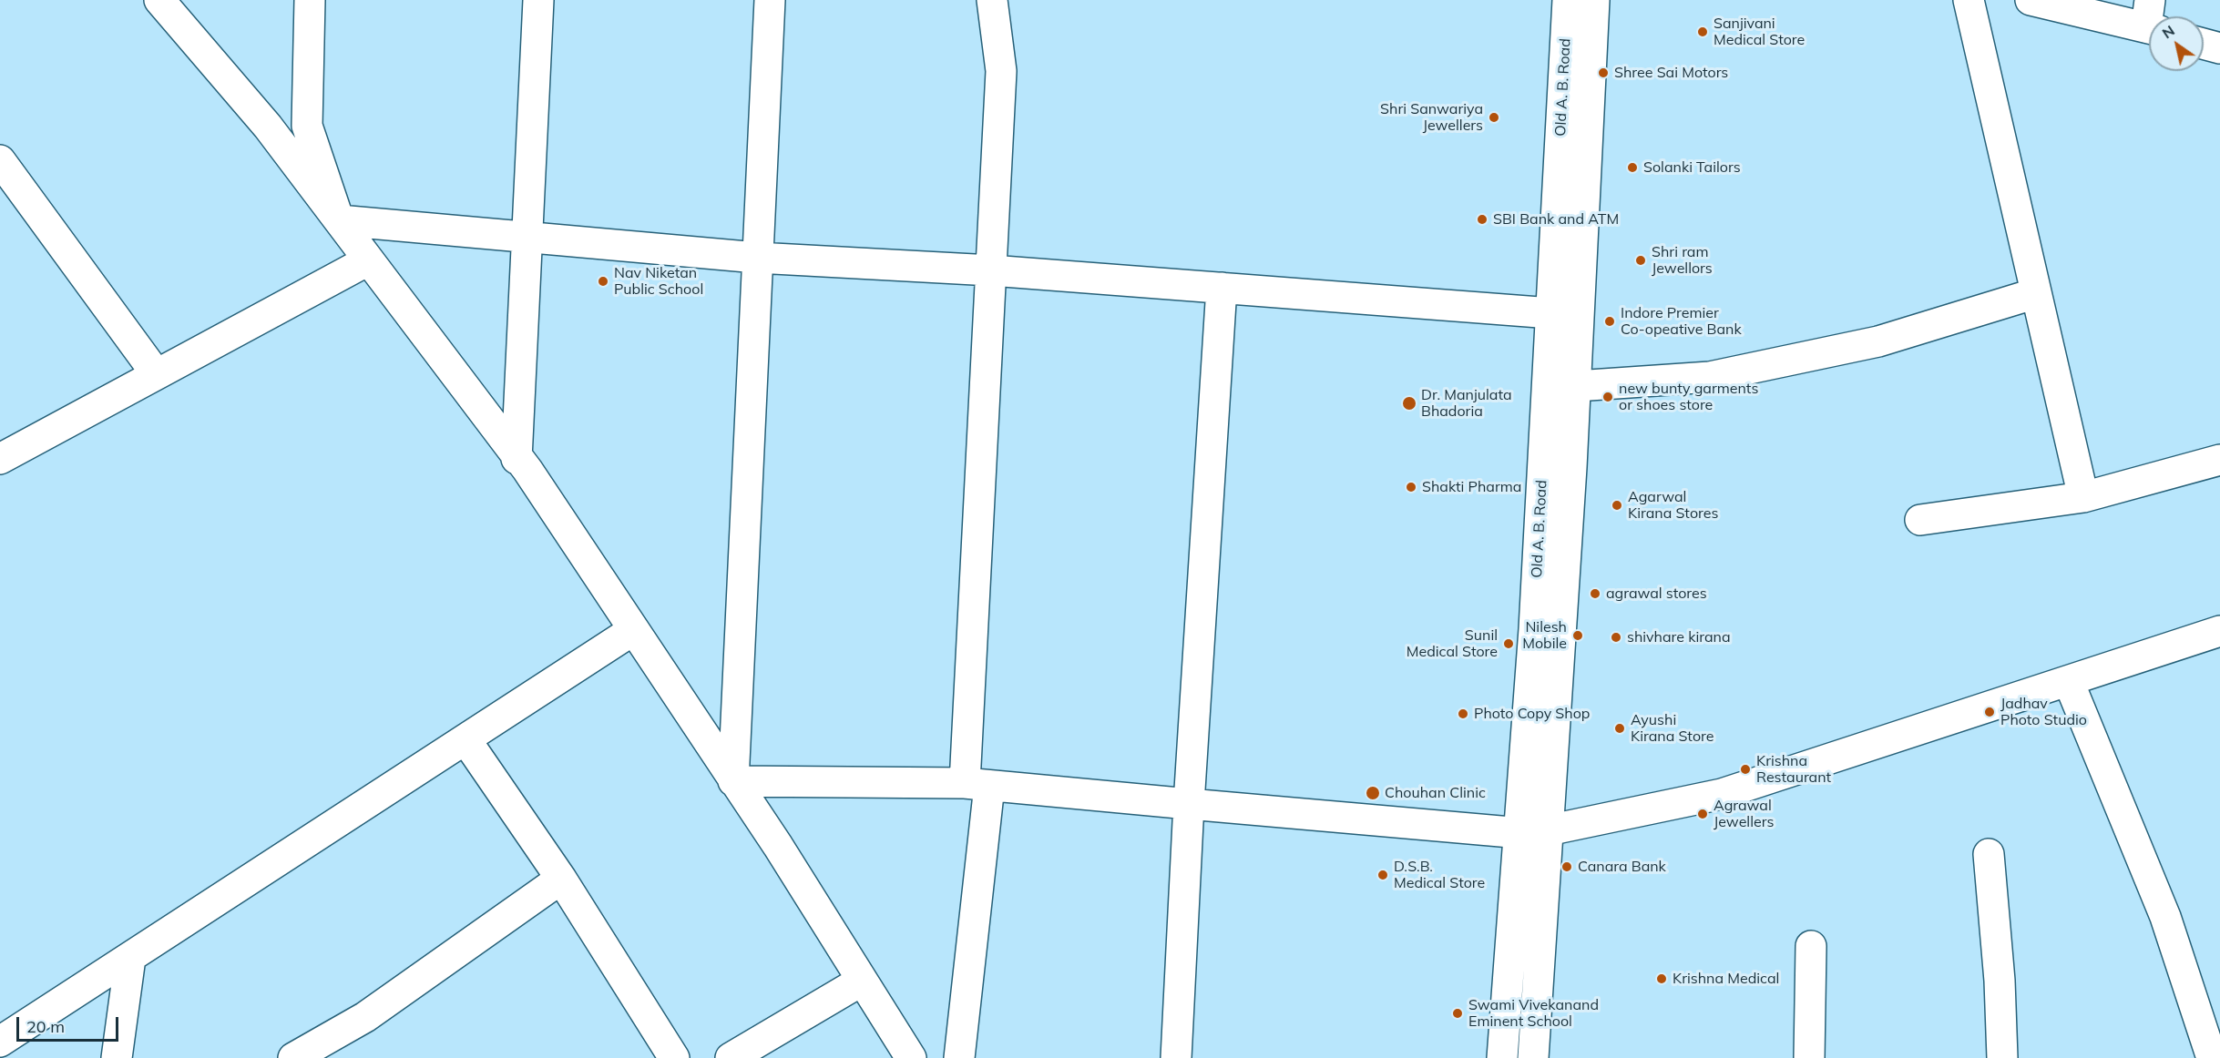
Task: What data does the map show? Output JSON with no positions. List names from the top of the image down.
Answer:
{
  "streets": {
    "street": ["Old A. B. Road"]
  },
  "places": [
    "Sanjivani Medical Store",
    "Shree Sai Motors",
    "Shri Sanwariya Jewellers",
    "Solanki Tailors",
    "SBI Bank and ATM",
    "Shri ram Jewellors",
    "Nav Niketan Public School",
    "Indore Premier Co-opeative Bank",
    "new bunty garments or shoes store",
    "Dr. Manjulata Bhadoria",
    "Shakti Pharma",
    "Agarwal Kirana Stores",
    "agrawal stores",
    "Nilesh Mobile",
    "shivhare kirana",
    "Sunil Medical Store",
    "Jadhav Photo Studio",
    "Photo Copy Shop",
    "Ayushi Kirana Store",
    "Krishna Restaurant",
    "Chouhan Clinic",
    "Agrawal Jewellers",
    "Canara Bank",
    "D.S.B. Medical Store",
    "Krishna Medical",
    "Swami Vivekanand Eminent School"
  ],
  "scale_bar": "20 m",
  "north": "top left"
}
